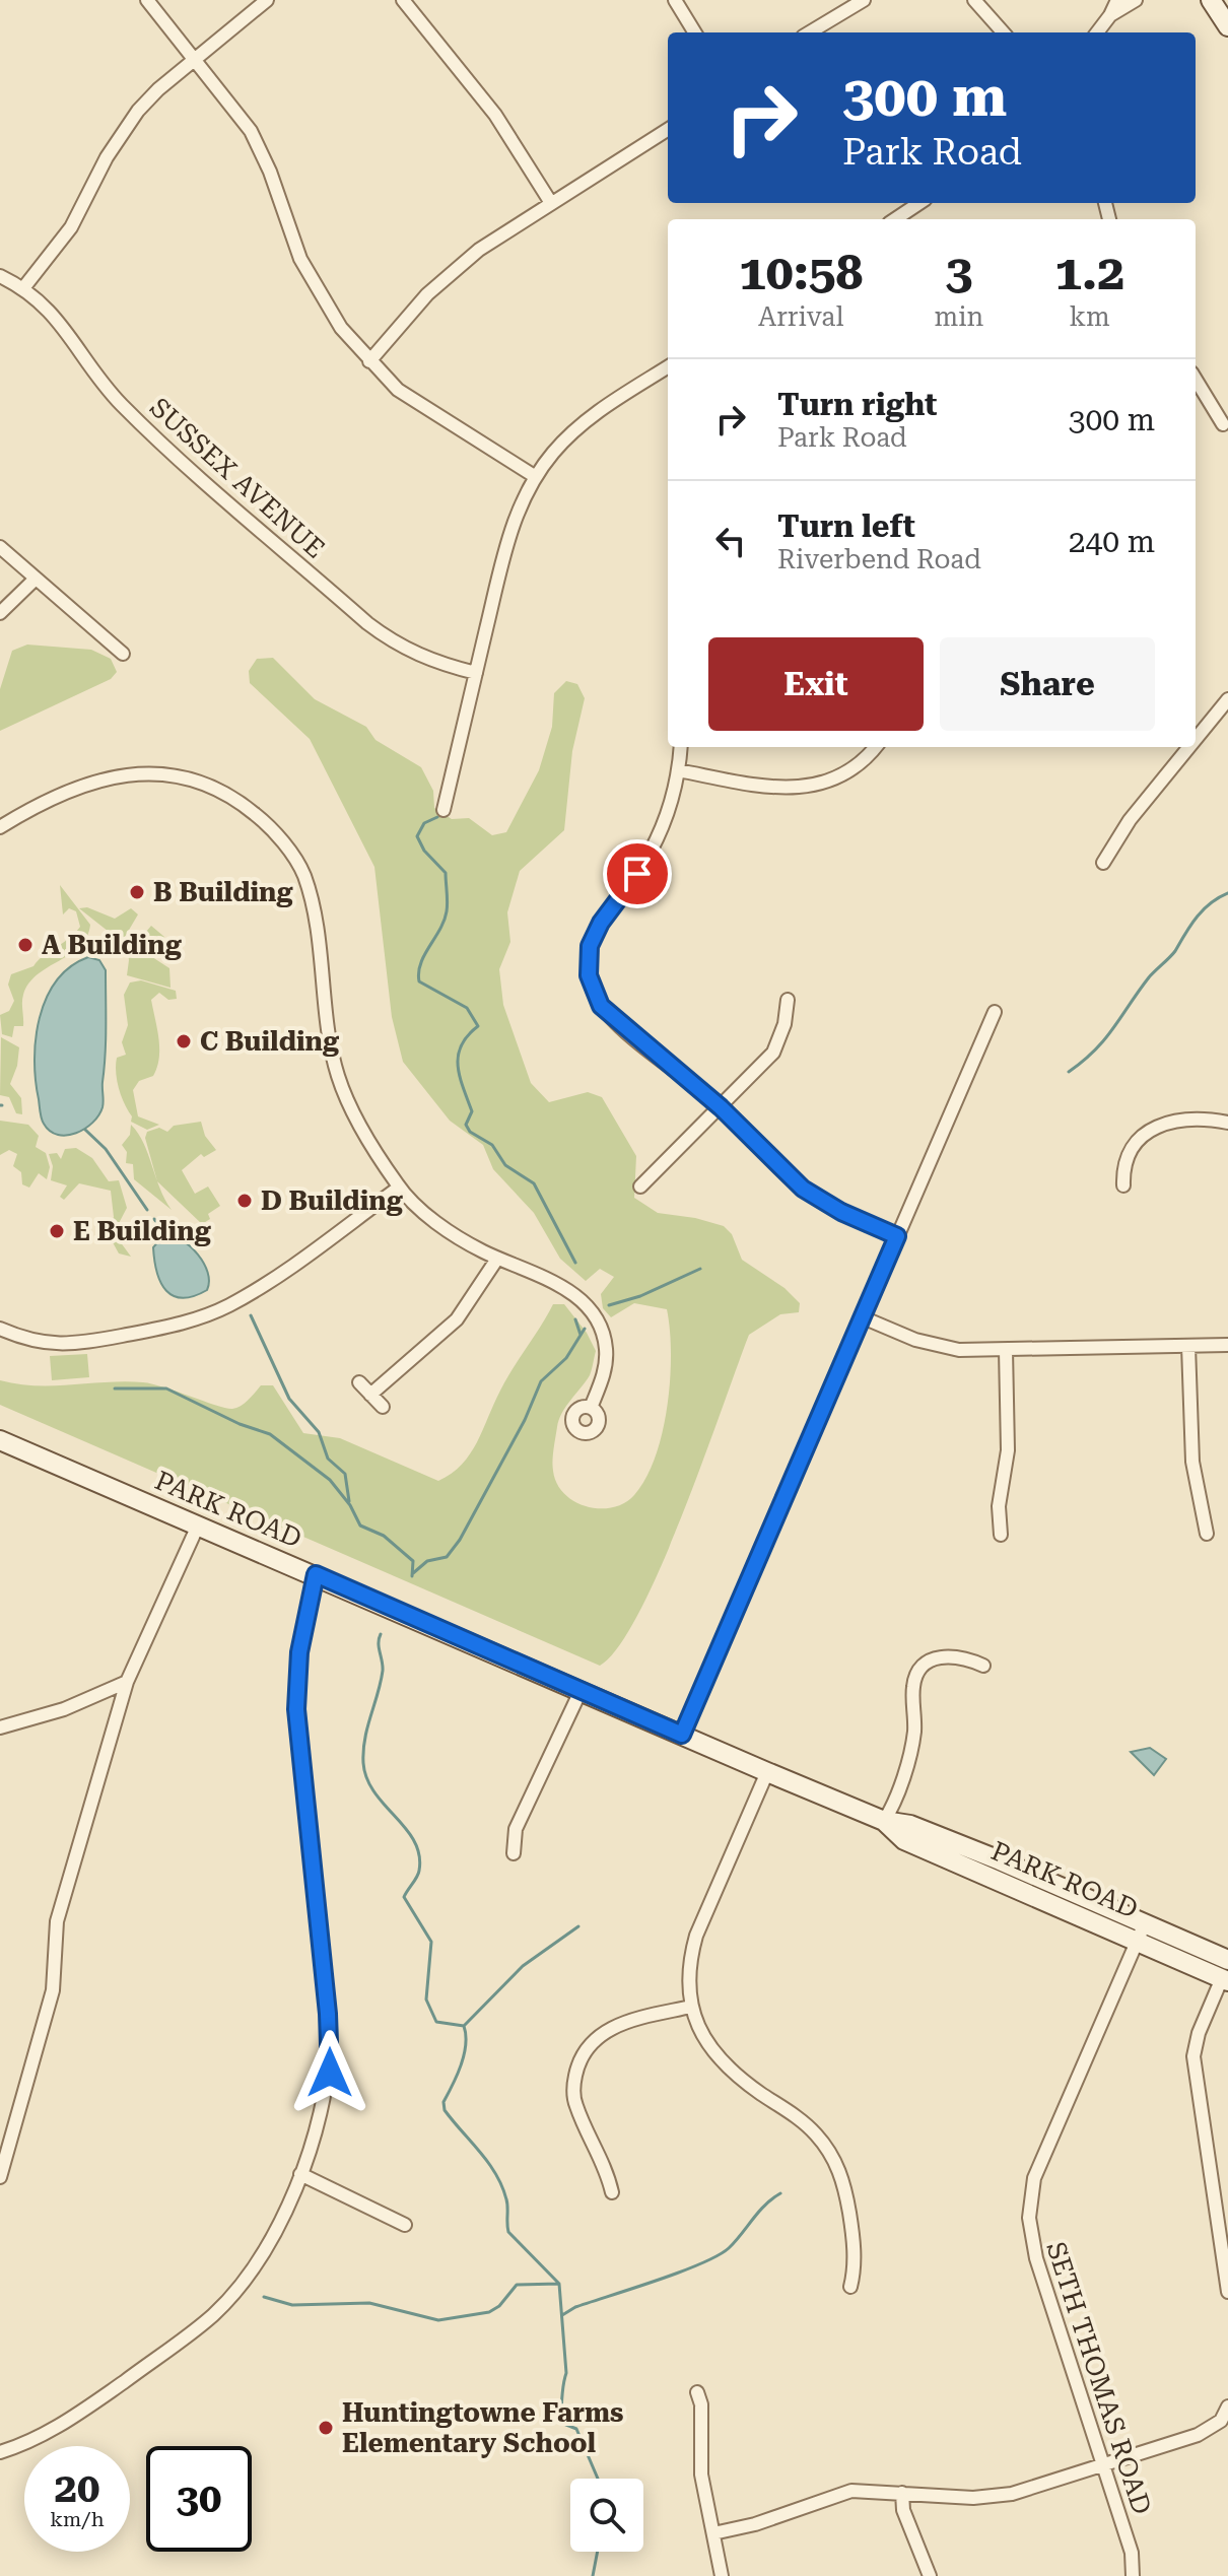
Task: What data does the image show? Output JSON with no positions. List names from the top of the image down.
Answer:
{
  "streets": {
    "main road": ["PARK ROAD"],
    "street": ["SUSSEX AVENUE", "SETH THOMAS ROAD"]
  },
  "crossings": [
    ["PARK ROAD", "SETH THOMAS ROAD"]
  ],
  "places": [
    "B Building",
    "A Building",
    "C Building",
    "D Building",
    "E Building",
    "Huntingtowne Farms Elementary School"
  ],
  "page": {
    "turn": ["300 m", "Park Road"],
    "eta": [
      "10:58",
      "Arrival",
      "3",
      "min",
      "1.2",
      "km"
    ],
    "list": [
      {
        "name": "Turn right",
        "note": "Park Road",
        "value": "300 m"
      },
      {
        "name": "Turn left",
        "note": "Riverbend Road",
        "value": "240 m"
      }
    ],
    "buttons": ["Exit", "Share"],
    "speed": "20 km/h",
    "limit": "30"
  }
}
